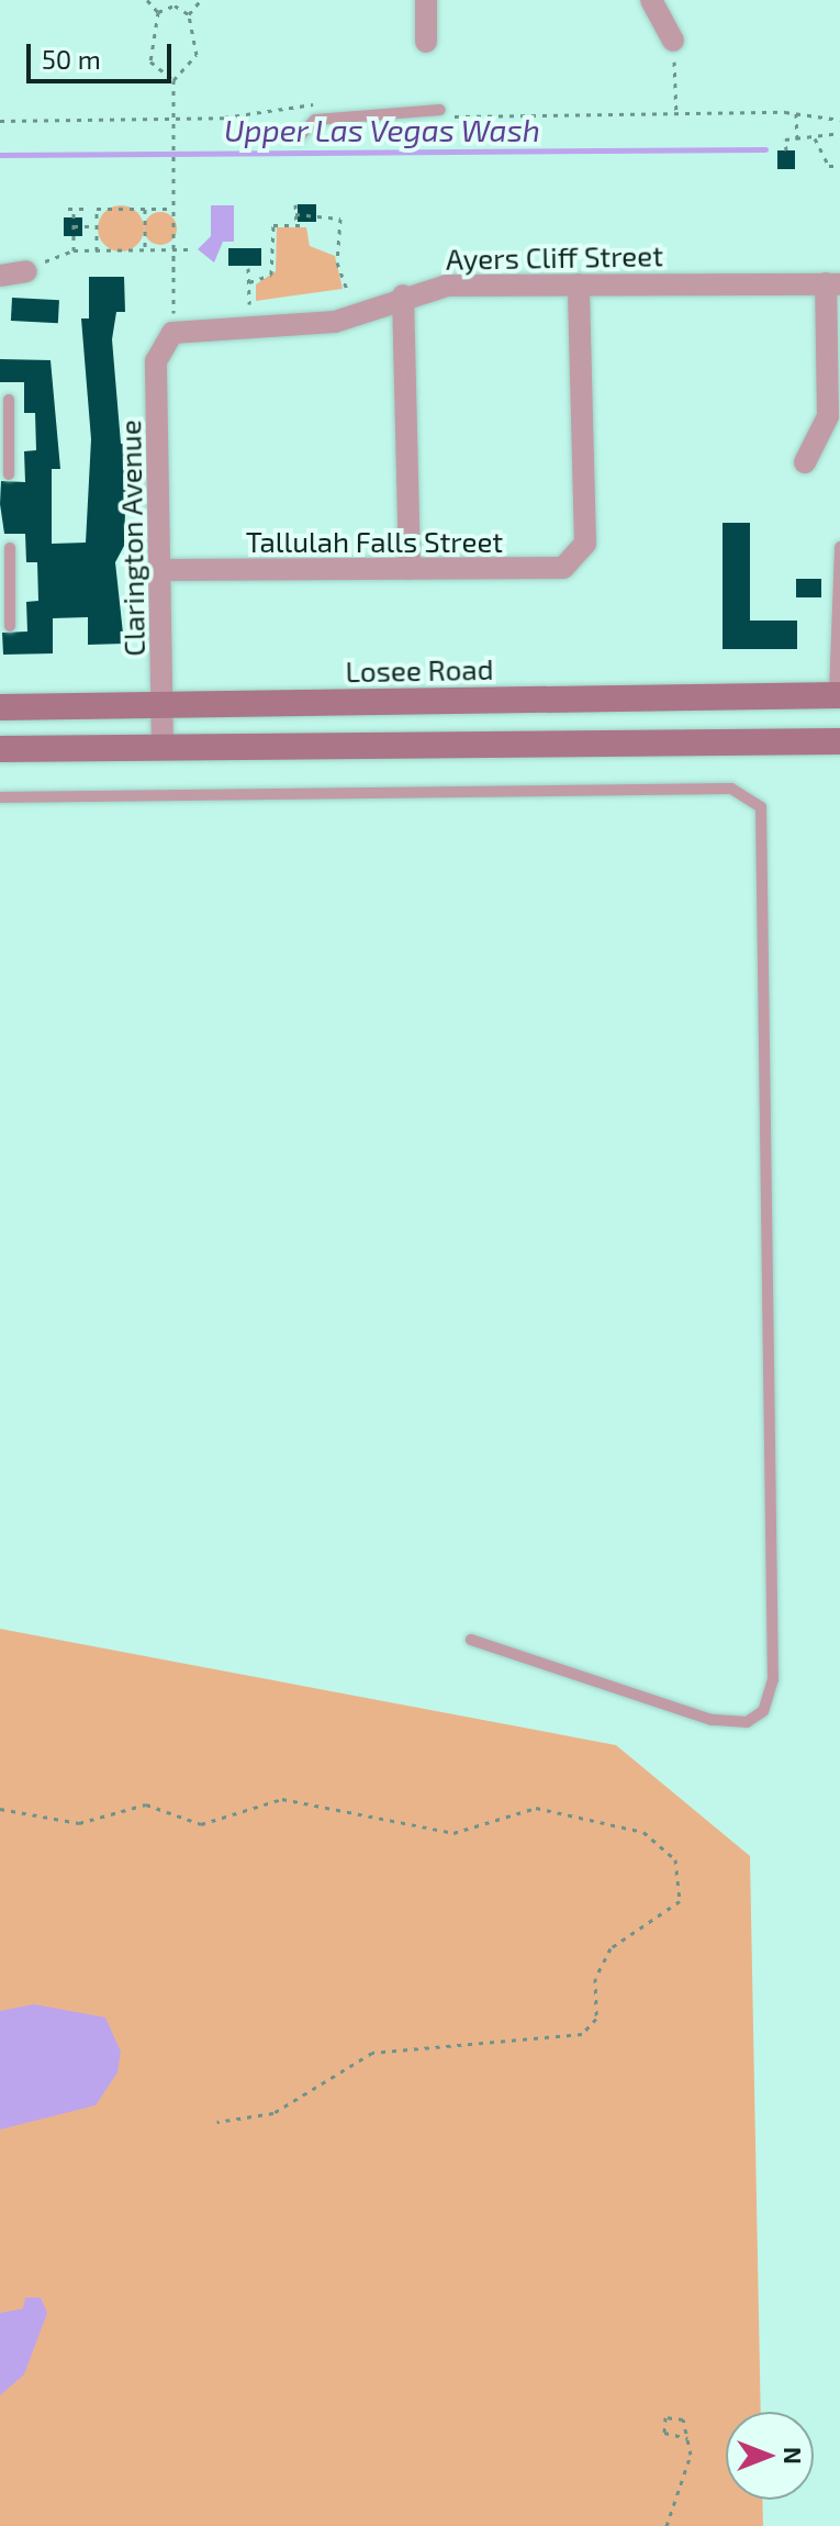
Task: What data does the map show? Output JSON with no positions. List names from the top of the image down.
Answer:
{
  "streets": {
    "main road": ["Losee Road"],
    "street": ["Ayers Cliff Street", "Clarington Avenue", "Tallulah Falls Street"]
  },
  "crossings": [
    ["Ayers Cliff Street", "Clarington Avenue"],
    ["Ayers Cliff Street", "Tallulah Falls Street"],
    ["Clarington Avenue", "Tallulah Falls Street"],
    ["Clarington Avenue", "Losee Road"]
  ],
  "water": ["Upper Las Vegas Wash"],
  "scale_bar": "50 m",
  "north": "right"
}
